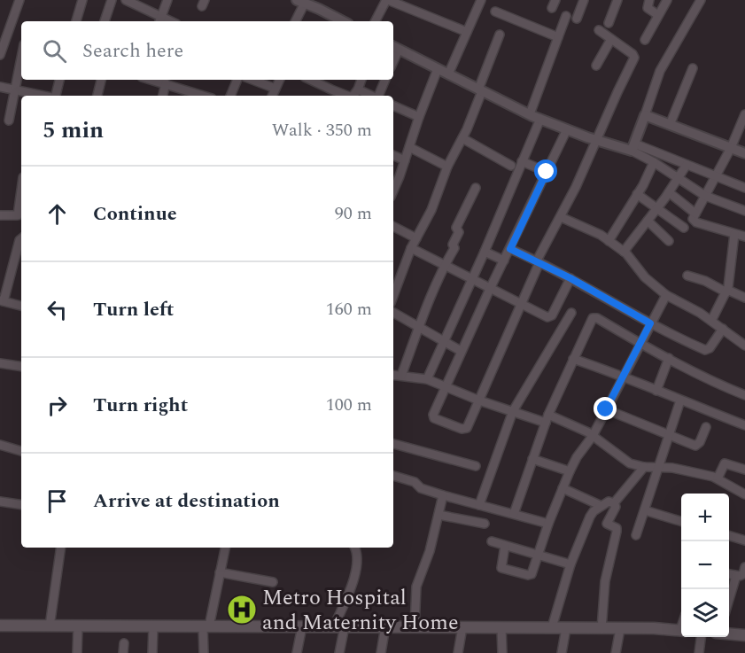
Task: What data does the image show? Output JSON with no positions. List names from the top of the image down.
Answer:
{
  "places": {
    "hospital": ["Metro Hospital and Maternity Home"]
  },
  "page": {
    "search": "Search here",
    "heading": ["5 min", "Walk · 350 m"],
    "list": [
      ["Continue", "90 m"],
      ["Turn left", "160 m"],
      ["Turn right", "100 m"],
      "Arrive at destination"
    ],
    "map_buttons": ["+", "−"]
  }
}
